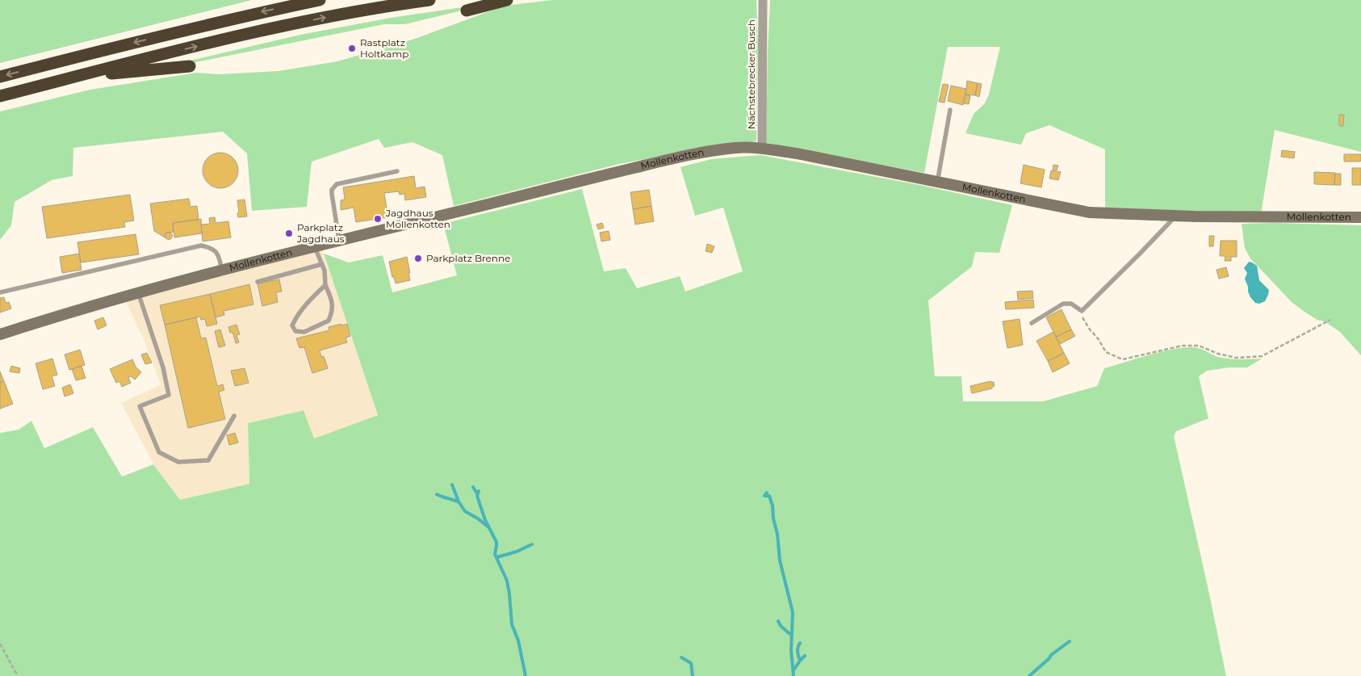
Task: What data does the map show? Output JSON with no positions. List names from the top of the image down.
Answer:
{
  "streets": {
    "main road": ["Mollenkotten"],
    "street": ["Nächstebrecker Busch"]
  },
  "crossings": [
    ["Nächstebrecker Busch", "Mollenkotten"]
  ],
  "places": [
    "Rastplatz Holtkamp",
    "Jagdhaus Mollenkotten",
    "Parkplatz Jagdhaus",
    "Parkplatz Brenne"
  ]
}
